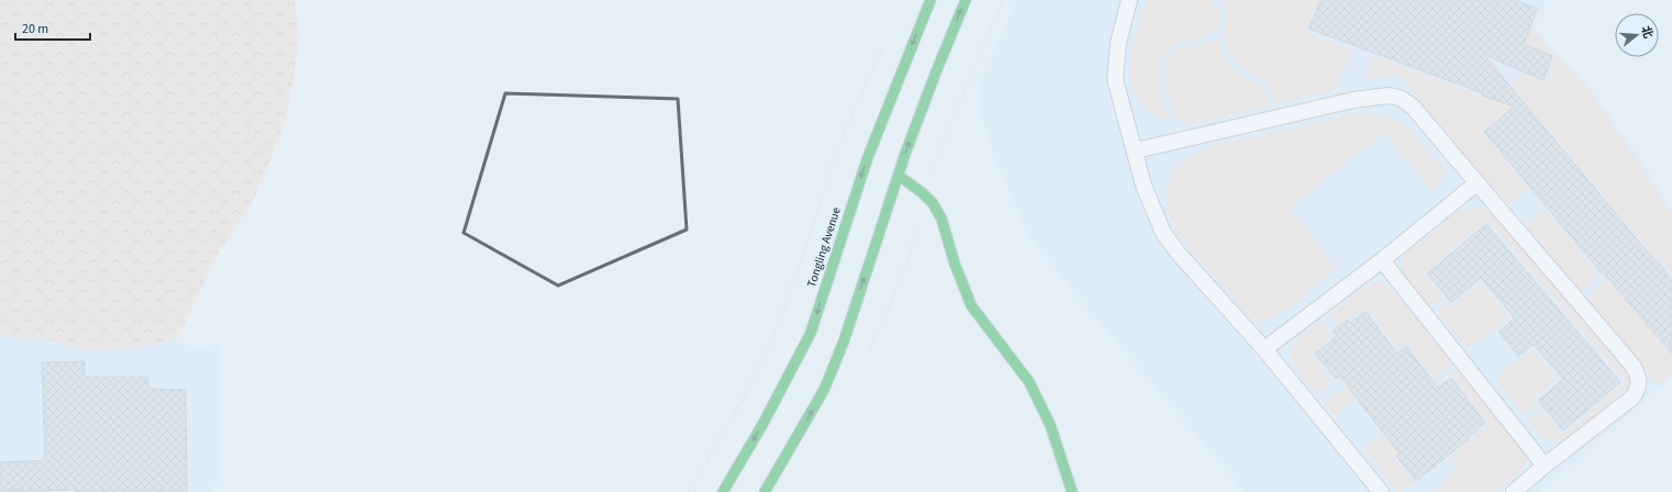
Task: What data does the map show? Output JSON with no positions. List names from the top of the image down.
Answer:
{
  "streets": {
    "main road": ["Tongling Avenue"]
  },
  "scale_bar": "20 m",
  "north": "right"
}
